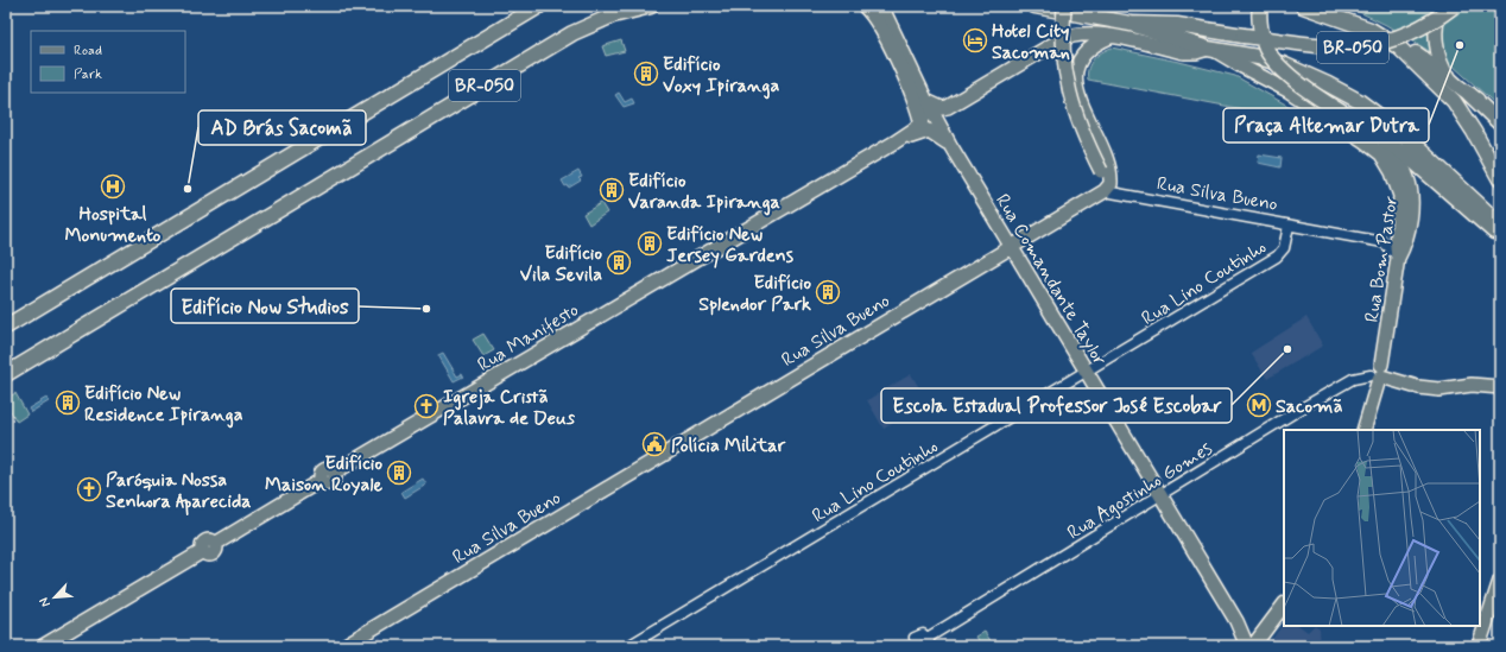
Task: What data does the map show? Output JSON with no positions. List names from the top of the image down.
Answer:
{
  "streets": {
    "highway": ["BR-050"],
    "main road": [
      "Rua Silva Bueno",
      "Rua Bom Pastor",
      "Rua Comandante Taylor",
      "Rua Manifesto"
    ],
    "street": ["Rua Lino Coutinho", "Rua Agostinho Gomes"]
  },
  "crossings": [
    ["Rua Silva Bueno", "Rua Comandante Taylor"],
    ["Rua Silva Bueno", "Rua Lino Coutinho"],
    ["Rua Bom Pastor", "Rua Agostinho Gomes"],
    ["Rua Comandante Taylor", "Rua Lino Coutinho"],
    ["Rua Comandante Taylor", "Rua Agostinho Gomes"]
  ],
  "places": {
    "hotel": ["Hotel City Sacoman"],
    "other": [
      "Praça Altemar Dutra",
      "AD Brás Sacomã",
      "Edifício Now Studios",
      "Escola Estadual Professor José Escobar"
    ],
    "building": [
      "Edifício Voxy Ipiranga",
      "Edifício Varanda Ipiranga",
      "Edifício New Jersey Gardens",
      "Edifício Vila Sevila",
      "Edifício Splendor Park",
      "Edifício New Residence Ipiranga",
      "Edifício Maison Royale"
    ],
    "hospital": ["Hospital Monumento"],
    "metro station": ["Sacomã"],
    "church": ["Igreja Cristã Palavra de Deus", "Paróquia Nossa Senhora Aparecida"],
    "public building": ["Polícia Militar"]
  },
  "legend": ["Road", "Park"],
  "north": "bottom left"
}
